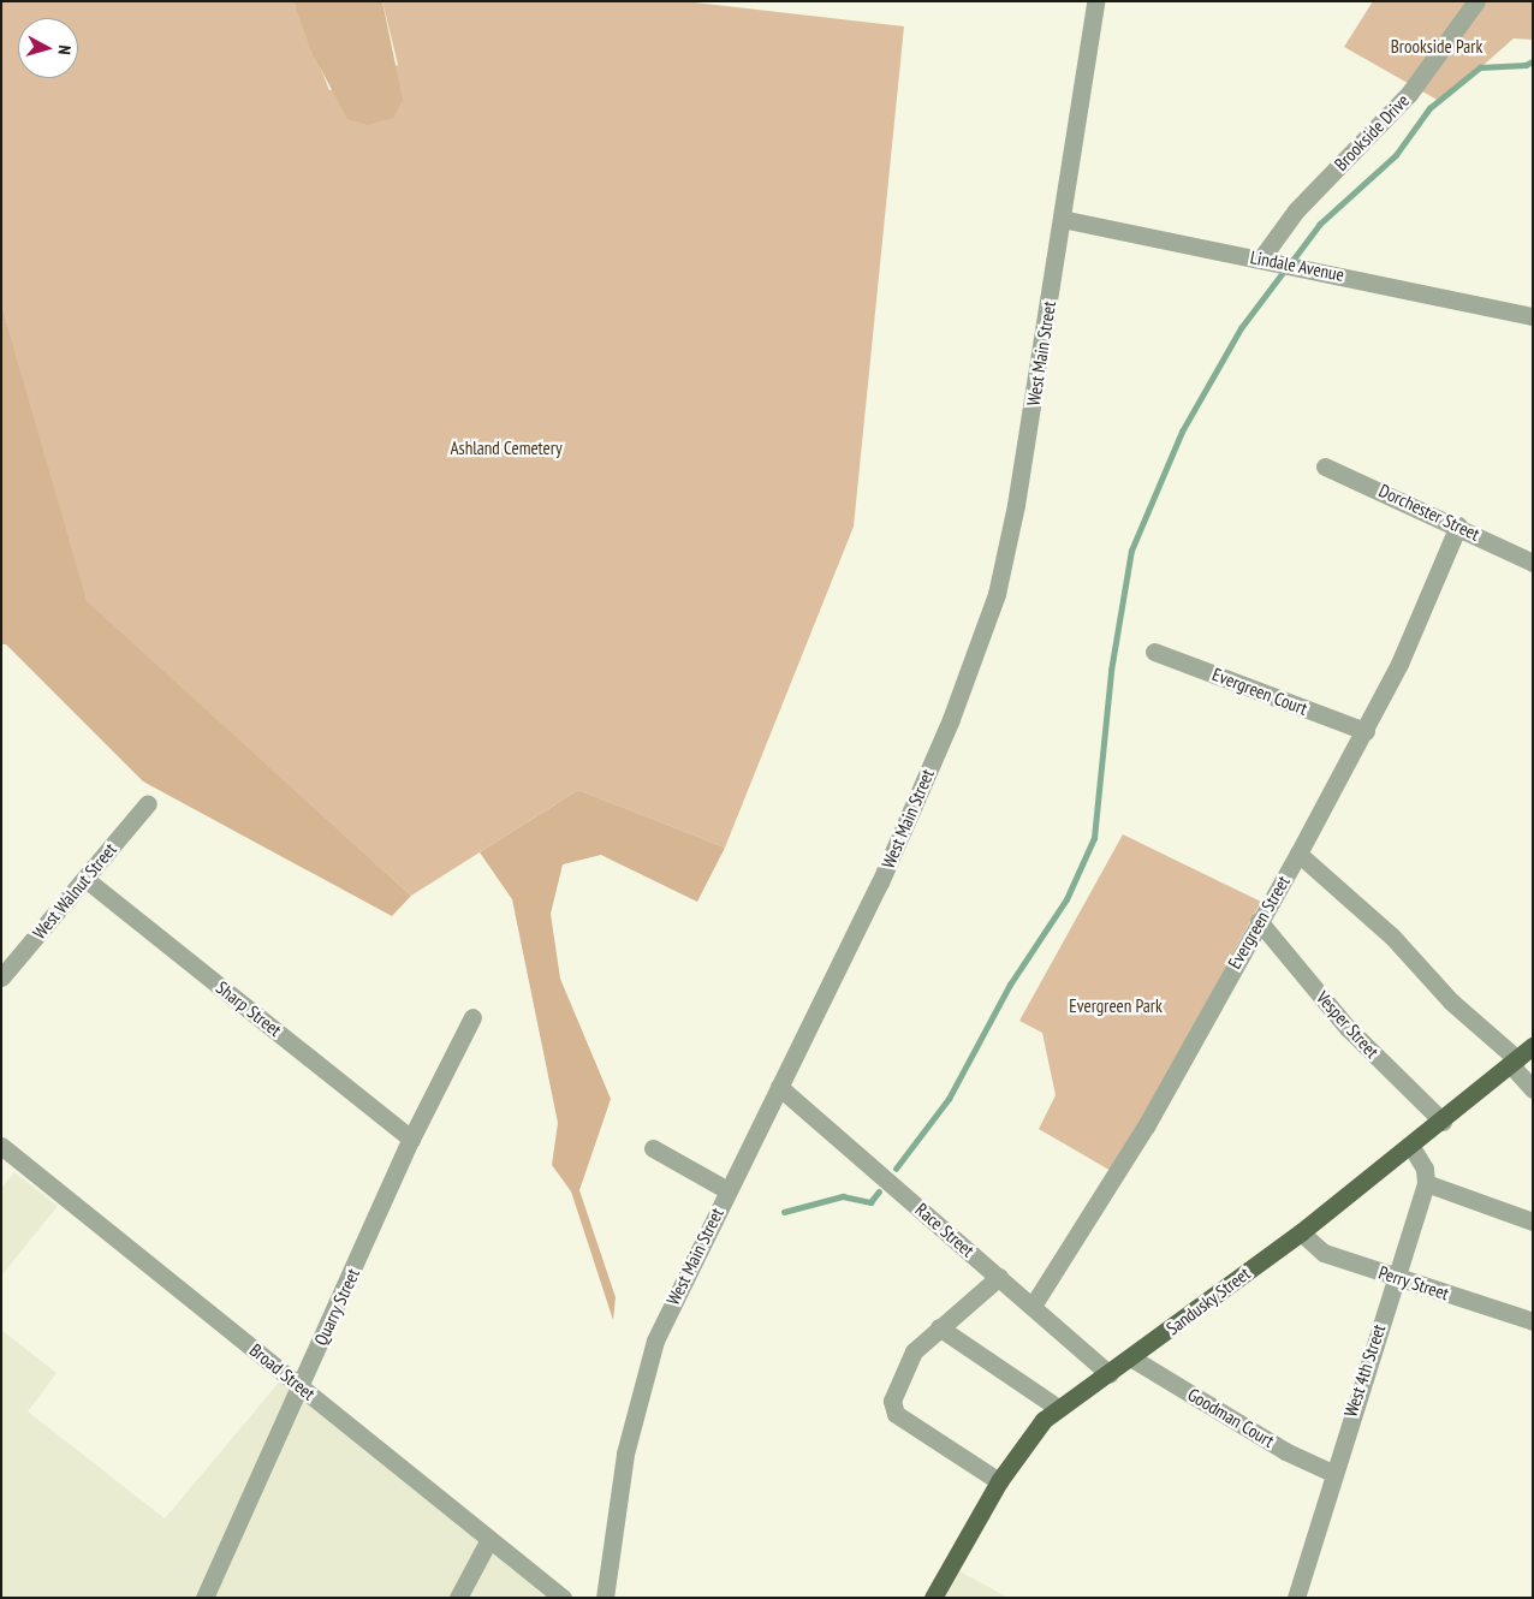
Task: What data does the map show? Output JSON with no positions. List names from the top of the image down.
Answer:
{
  "streets": {
    "main road": ["Sandusky Street"],
    "street": [
      "Brookside Drive",
      "Lindale Avenue",
      "West Main Street",
      "Dorchester Street",
      "Evergreen Court",
      "West Walnut Street",
      "Evergreen Street",
      "Sharp Street",
      "Vesper Street",
      "Race Street",
      "Perry Street",
      "Quarry Street",
      "West 4th Street",
      "Broad Street",
      "Goodman Court"
    ]
  },
  "crossings": [
    ["Brookside Drive", "Lindale Avenue"],
    ["Lindale Avenue", "West Main Street"],
    ["West Main Street", "Race Street"],
    ["Dorchester Street", "Evergreen Street"],
    ["Evergreen Court", "Evergreen Street"],
    ["West Walnut Street", "Sharp Street"],
    ["Evergreen Street", "Vesper Street"],
    ["Evergreen Street", "Race Street"],
    ["Sharp Street", "Quarry Street"],
    ["Vesper Street", "Sandusky Street"],
    ["Race Street", "Sandusky Street"],
    ["Perry Street", "Sandusky Street"],
    ["Perry Street", "West 4th Street"],
    ["Sandusky Street", "Goodman Court"],
    ["Quarry Street", "Broad Street"],
    ["West 4th Street", "Goodman Court"]
  ],
  "parks": ["Brookside Park", "Ashland Cemetery", "Evergreen Park"],
  "north": "right"
}
